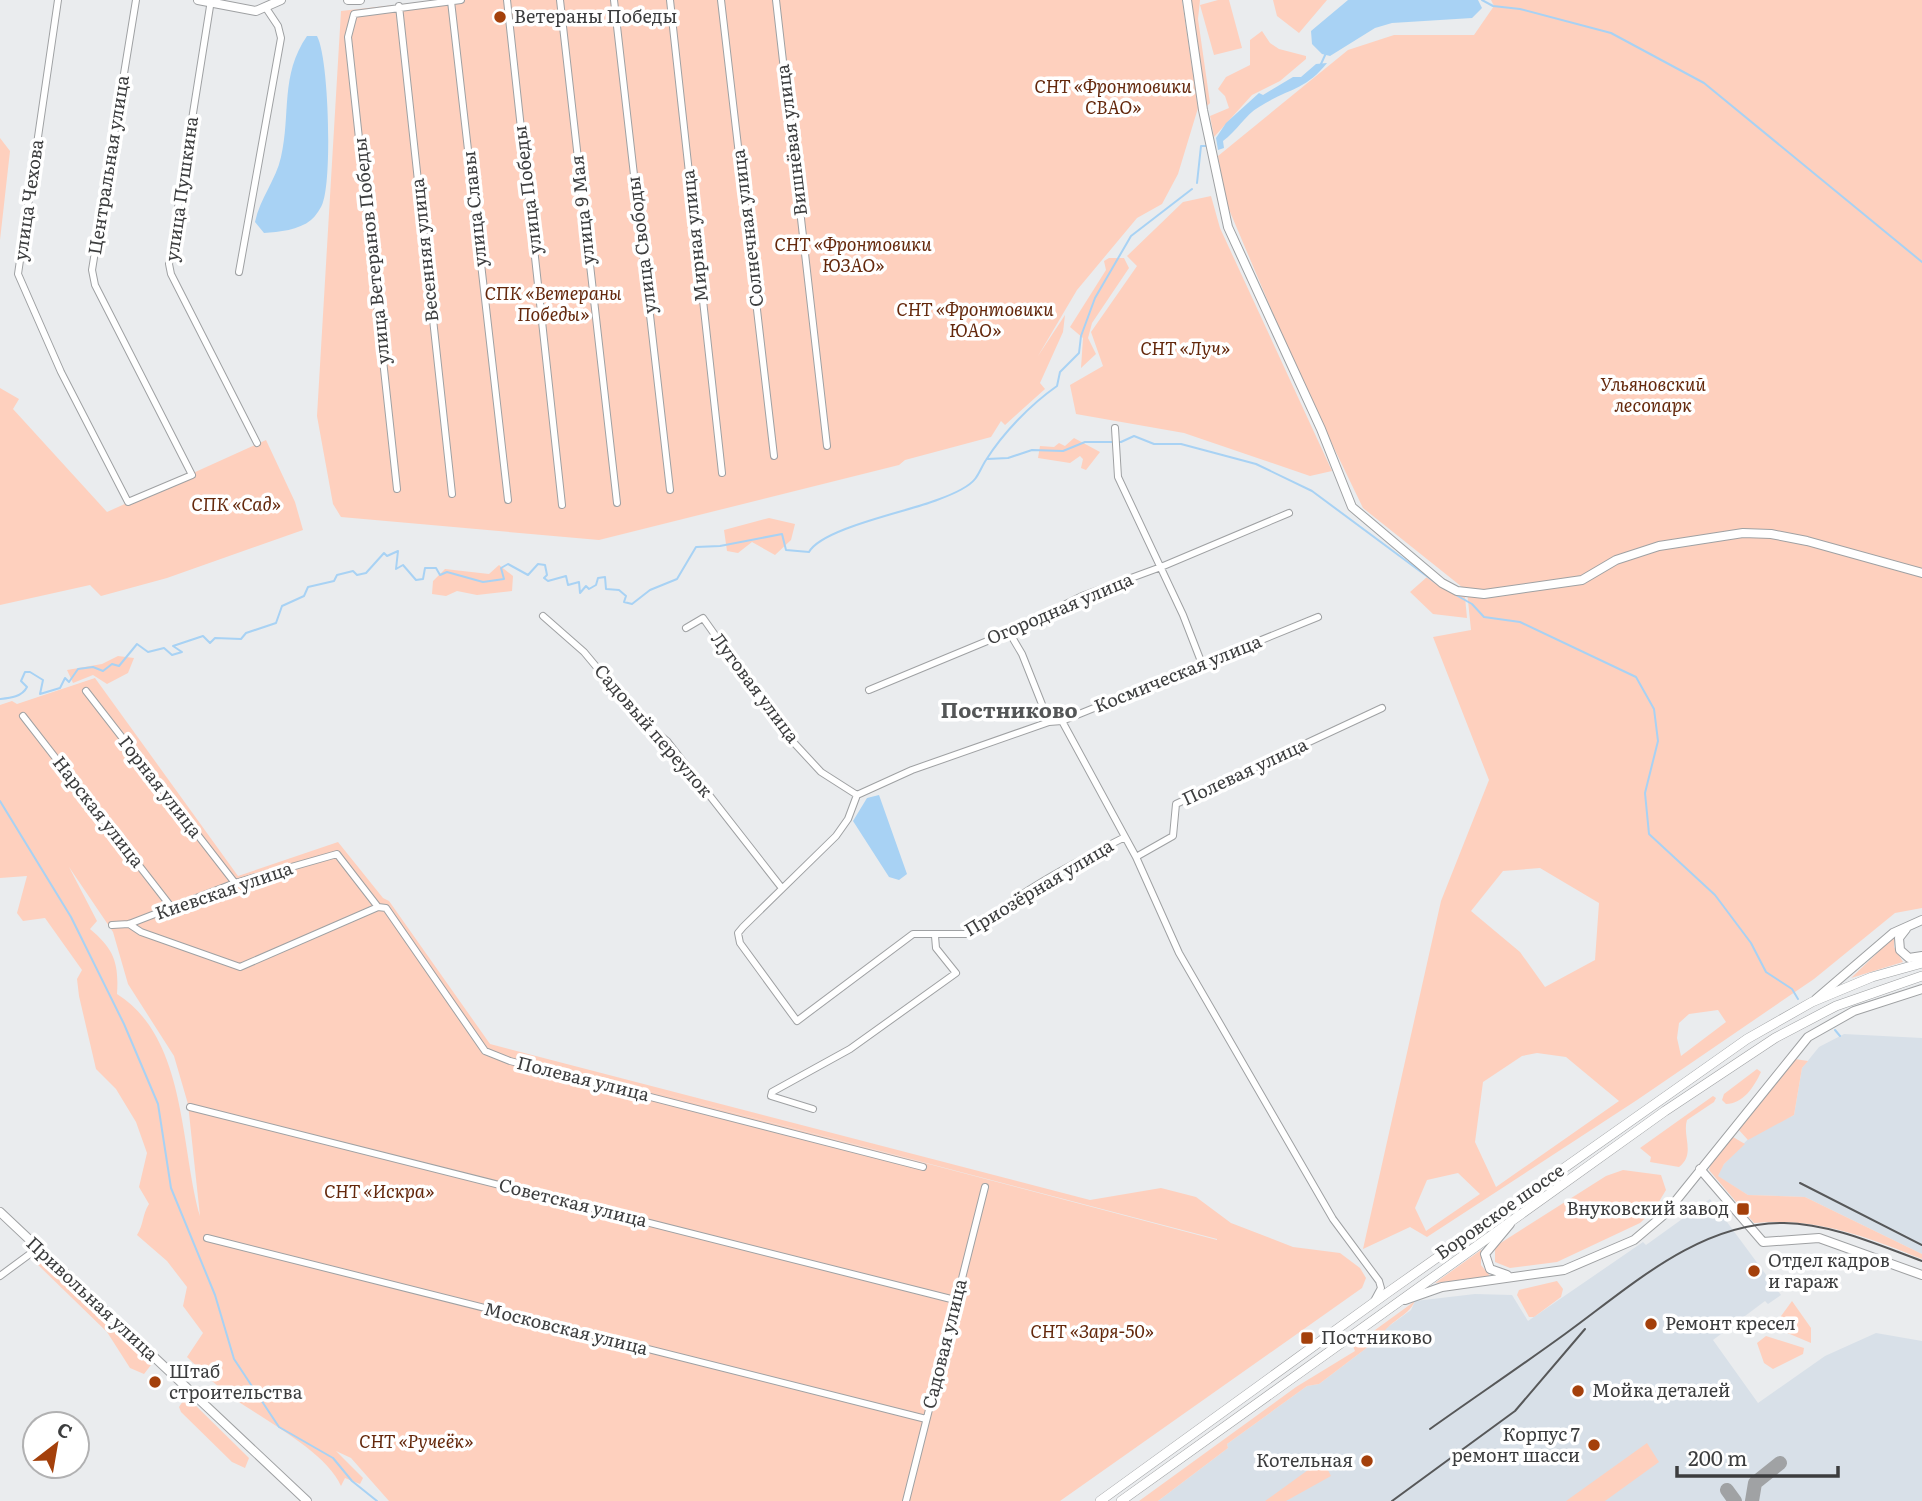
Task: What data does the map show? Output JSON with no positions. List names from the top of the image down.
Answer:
{
  "streets": {
    "main road": ["Боровское шоссе"],
    "street": [
      "Вишнёвая улица",
      "Центральная улица",
      "улица Пушкина",
      "улица Победы",
      "улица Чехова",
      "улица Славы",
      "улица 9 Мая",
      "Солнечная улица",
      "Мирная улица",
      "улица Свободы",
      "Весенняя улица",
      "улица Ветеранов Победы",
      "Огородная улица",
      "Космическая улица",
      "Луговая улица",
      "Садовый переулок",
      "Полевая улица",
      "Горная улица",
      "Нарская улица",
      "Приозёрная улица",
      "Киевская улица",
      "Советская улица",
      "Привольная улица",
      "Московская улица",
      "Садовая улица"
    ]
  },
  "crossings": [
    ["Центральная улица", "улица Чехова"],
    ["Весенняя улица", "улица Ветеранов Победы"],
    ["Космическая улица", "Луговая улица"],
    ["Садовый переулок", "Приозёрная улица"],
    ["Полевая улица", "Киевская улица"],
    ["Горная улица", "Киевская улица"],
    ["Нарская улица", "Киевская улица"],
    ["Советская улица", "Садовая улица"],
    ["Московская улица", "Садовая улица"]
  ],
  "districts": ["Постниково"],
  "parks": [
    "СНТ «Фронтовики СВАО»",
    "СНТ «Фронтовики ЮЗАО»",
    "СПК «Ветераны Победы»",
    "СНТ «Фронтовики ЮАО»",
    "СНТ «Луч»",
    "Ульяновский лесопарк",
    "СПК «Сад»",
    "СНТ «Искра»",
    "СНТ «Заря-50»",
    "СНТ «Ручеёк»"
  ],
  "places": {
    "other": [
      "Ветераны Победы",
      "Отдел кадров и гараж",
      "Ремонт кресел",
      "Штаб строительства",
      "Мойка деталей",
      "Корпус 7 ремонт шасси",
      "Котельная"
    ],
    "transit": ["Внуковский завод", "Постниково"]
  },
  "scale_bar": "200 m",
  "north": "top right"
}
